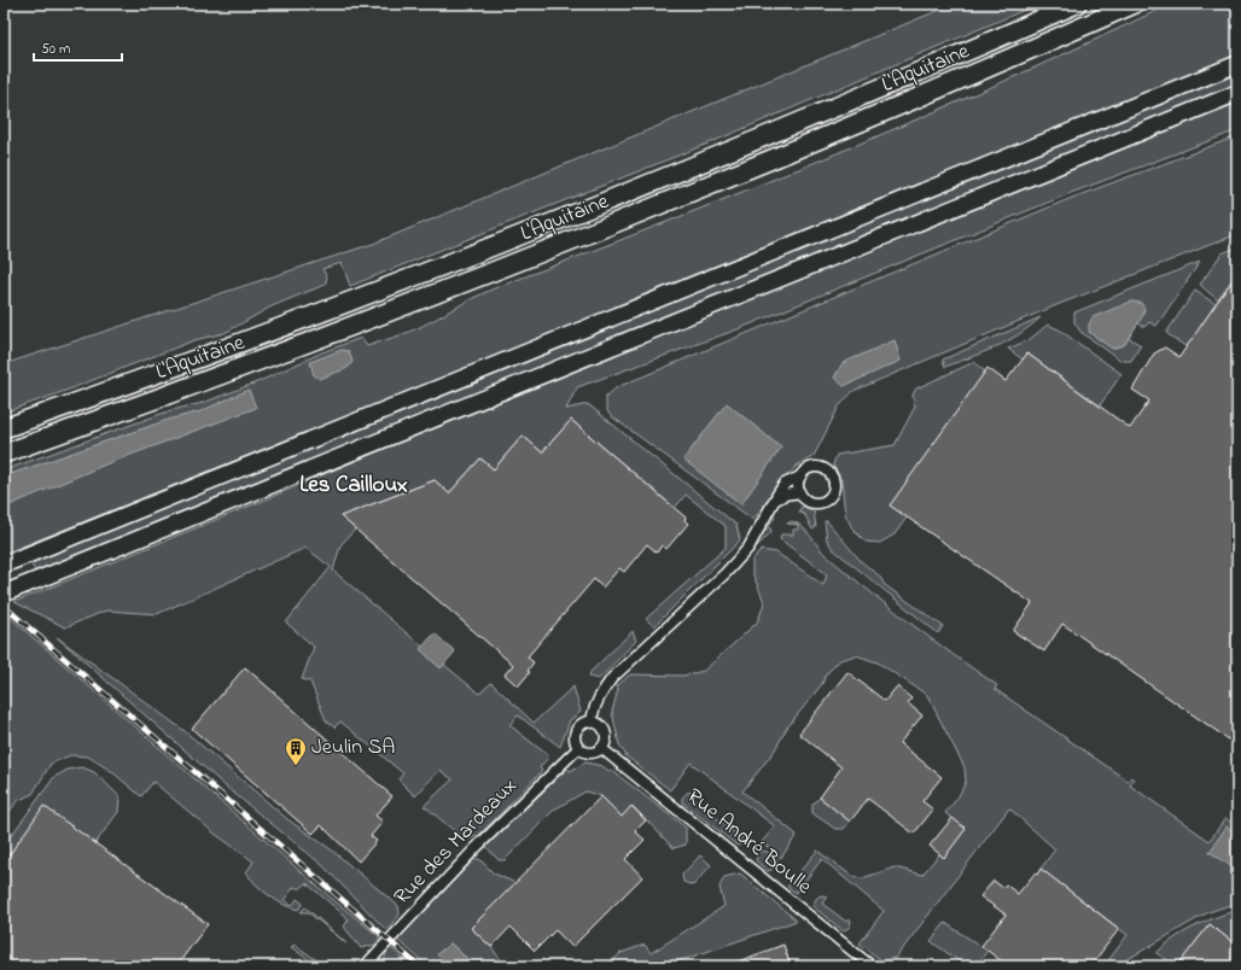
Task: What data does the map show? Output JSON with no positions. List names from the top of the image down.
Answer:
{
  "streets": {
    "highway": ["L'Aquitaine"],
    "street": ["Rue des Mardeaux", "Rue André Boulle"]
  },
  "crossings": [
    ["Rue des Mardeaux", "Rue André Boulle"]
  ],
  "districts": ["Les Cailloux"],
  "places": {
    "building": ["Jeulin SA"]
  },
  "scale_bar": "50 m"
}
